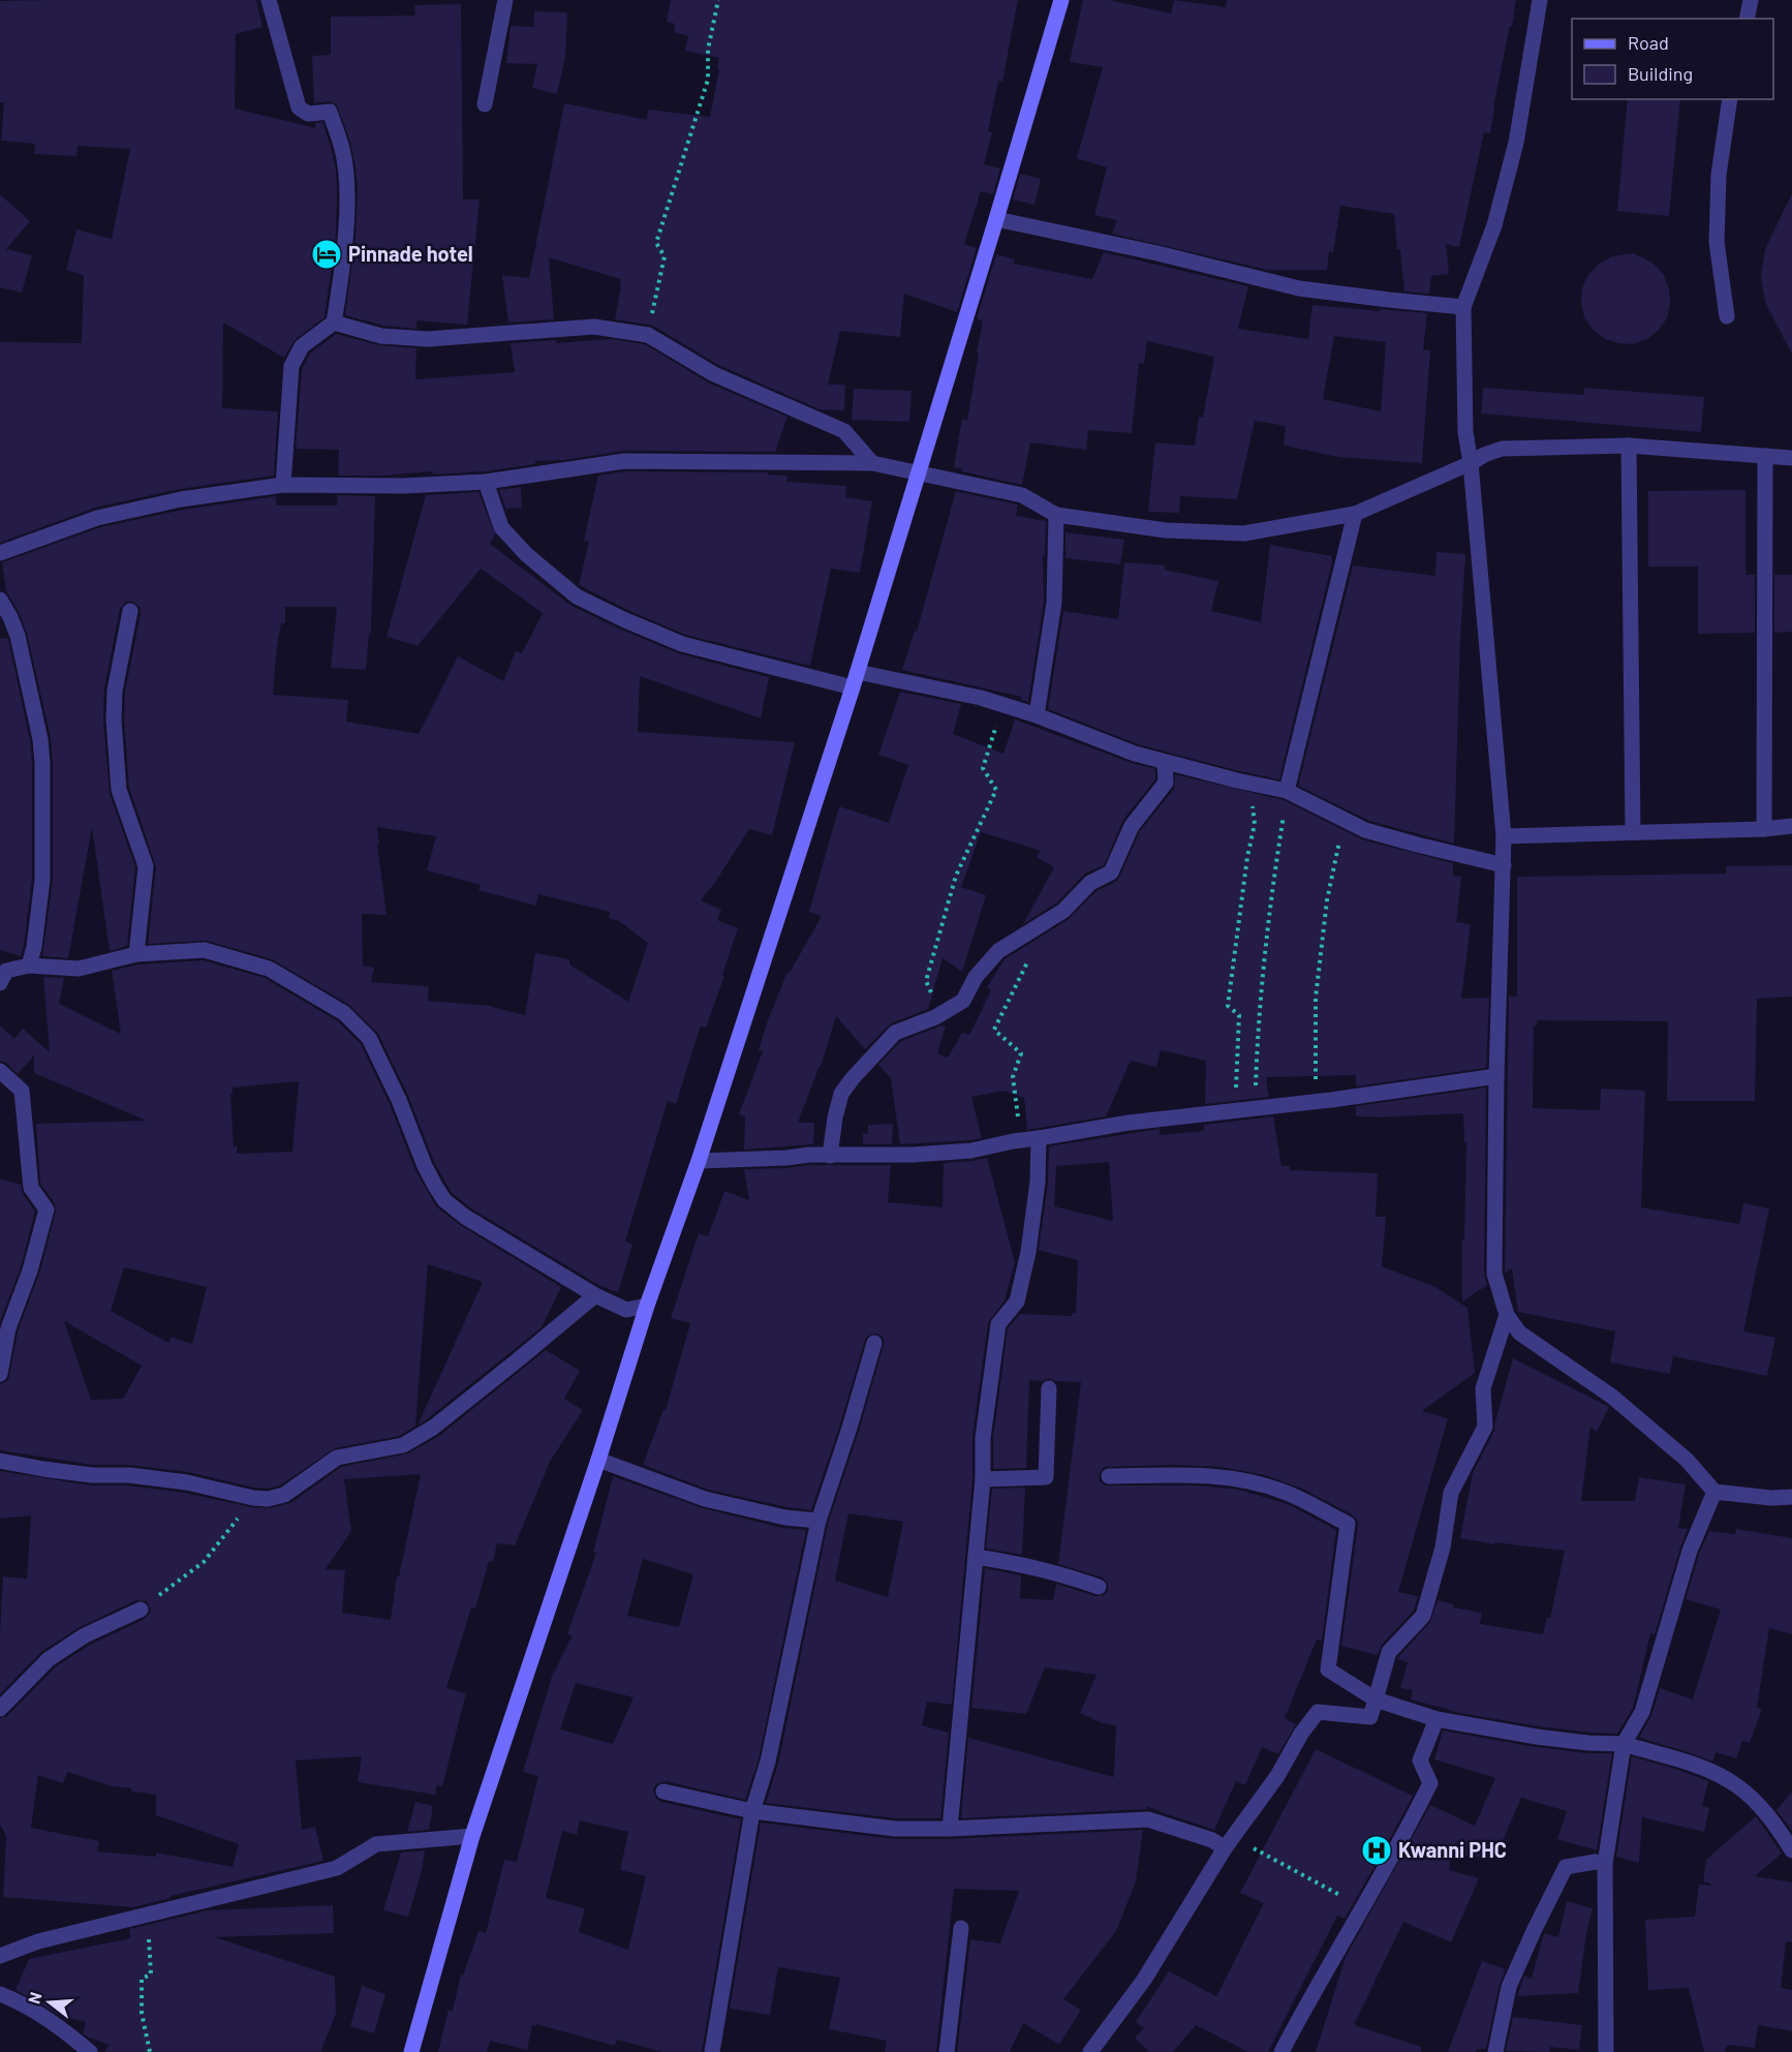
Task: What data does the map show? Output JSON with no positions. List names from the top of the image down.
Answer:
{
  "places": {
    "hotel": ["Pinnade hotel"],
    "hospital": ["Kwanni PHC"]
  },
  "legend": ["Road", "Building"],
  "north": "left"
}
